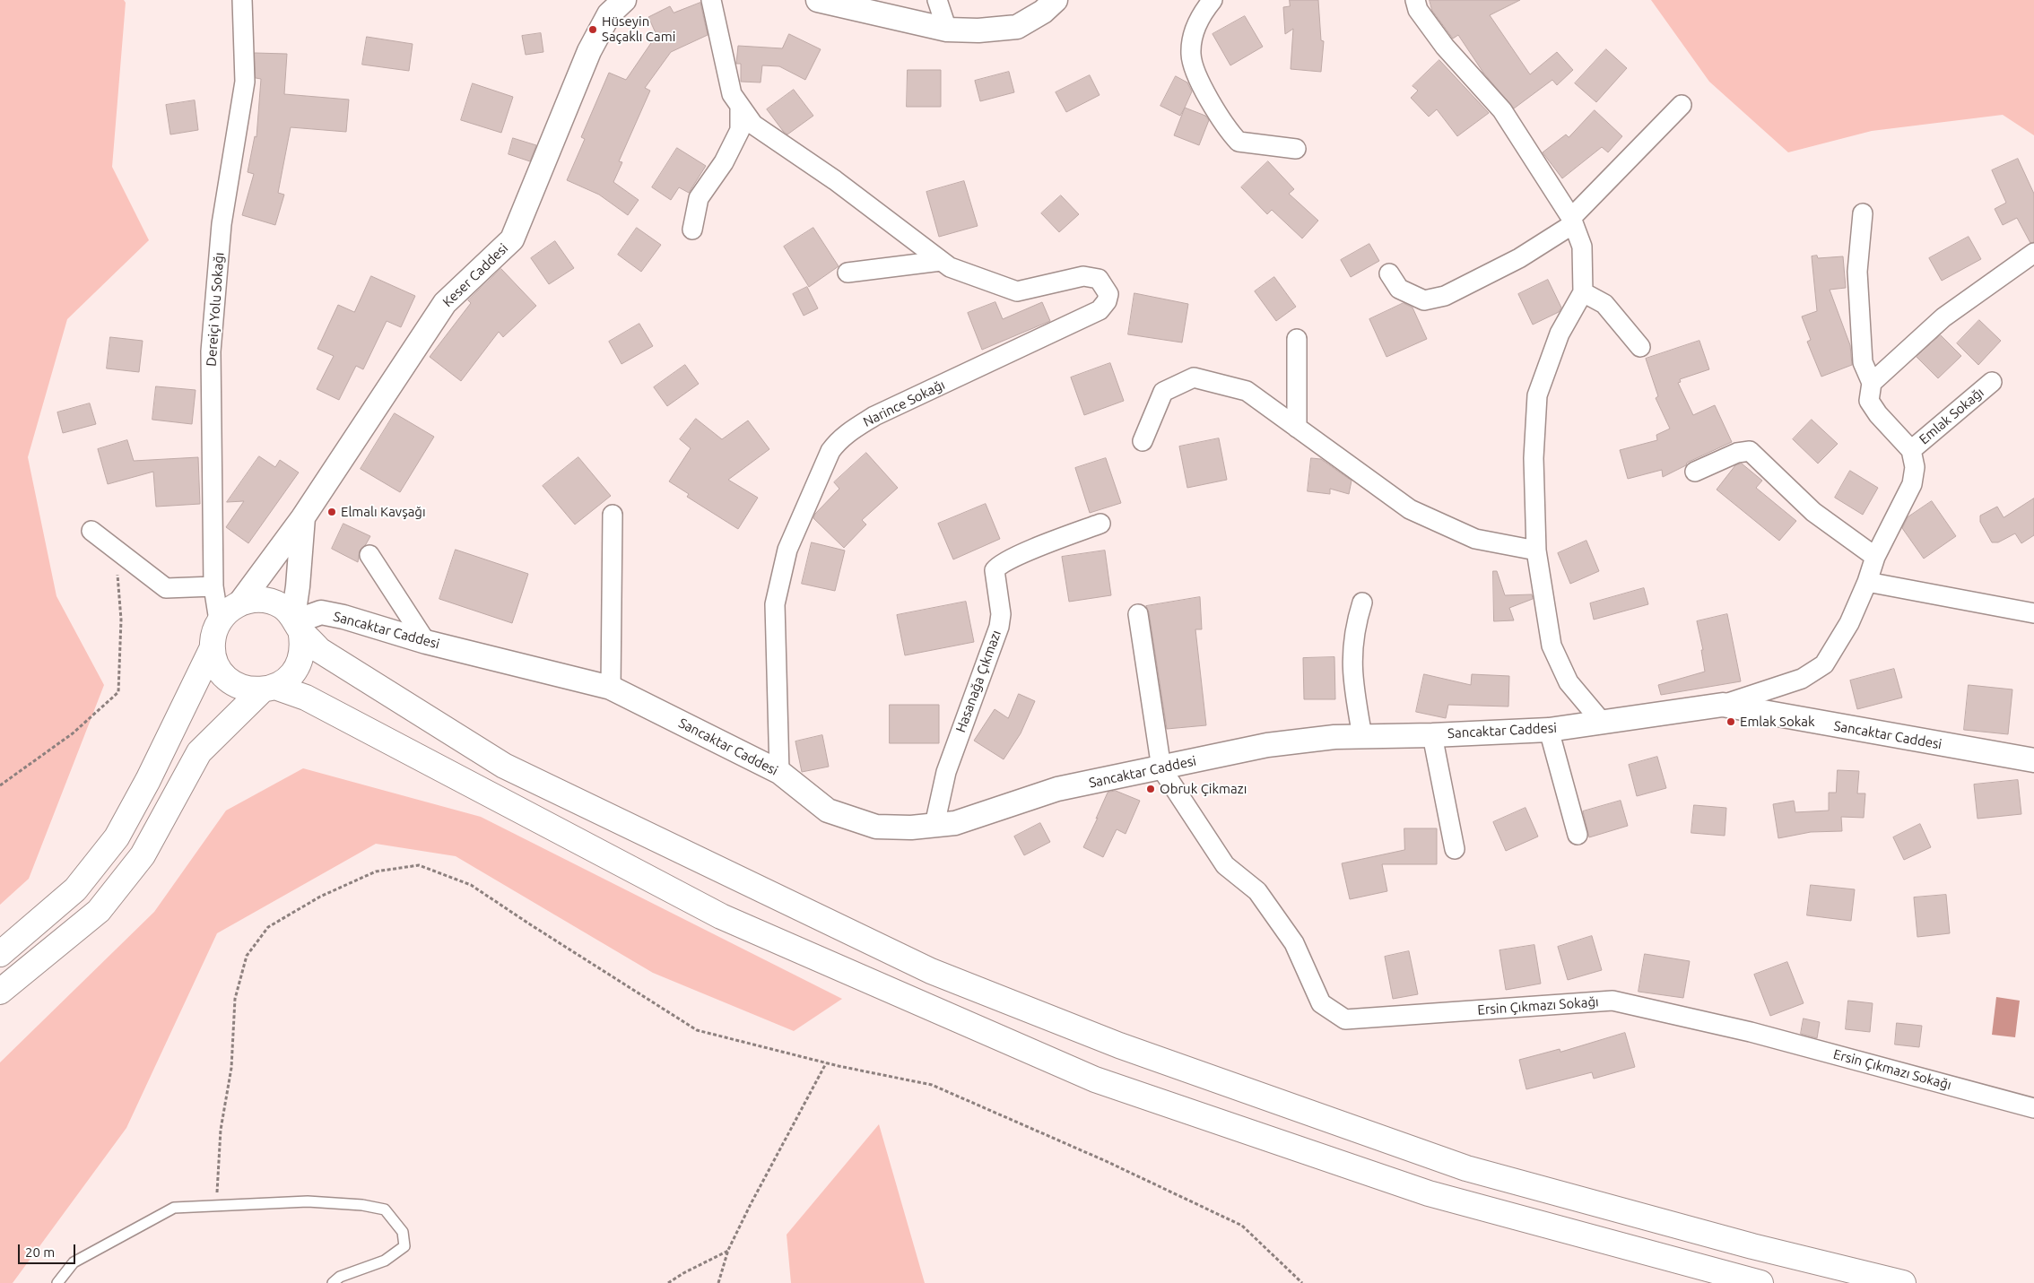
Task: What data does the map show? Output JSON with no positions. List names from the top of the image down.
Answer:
{
  "streets": {
    "street": [
      "Keser Caddesi",
      "Dereiçi Yolu Sokağı",
      "Narince Sokağı",
      "Emlak Sokağı",
      "Sancaktar Caddesi",
      "Hasanağa Çıkmazı",
      "Ersin Çıkmazı Sokağı"
    ]
  },
  "crossings": [
    ["Keser Caddesi", "Dereiçi Yolu Sokağı"],
    ["Keser Caddesi", "Sancaktar Caddesi"],
    ["Dereiçi Yolu Sokağı", "Sancaktar Caddesi"],
    ["Narince Sokağı", "Sancaktar Caddesi"],
    ["Sancaktar Caddesi", "Hasanağa Çıkmazı"],
    ["Sancaktar Caddesi", "Ersin Çıkmazı Sokağı"]
  ],
  "places": [
    "Hüseyin Saçaklı Cami",
    "Elmalı Kavşağı",
    "Emlak Sokak",
    "Obruk Çikmazı"
  ],
  "scale_bar": "20 m"
}
